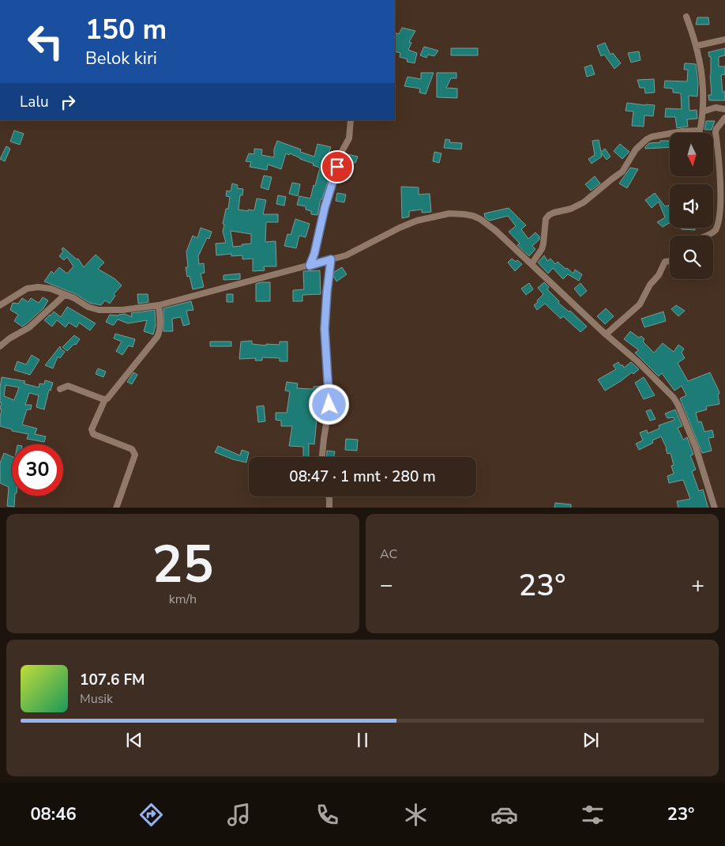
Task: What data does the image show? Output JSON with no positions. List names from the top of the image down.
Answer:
{
  "north": "bottom",
  "page": {
    "turn": ["150 m", "Belok kiri"],
    "then": "Lalu",
    "limit": "30",
    "trip": "08:47 · 1 mnt · 280 m",
    "tile": [
      ["25", "km/h"],
      "AC"
    ],
    "heat": ["−", "23°", "+"],
    "song": ["107.6 FM", "Musik"],
    "tabs": ["08:46", "23°"]
  }
}
